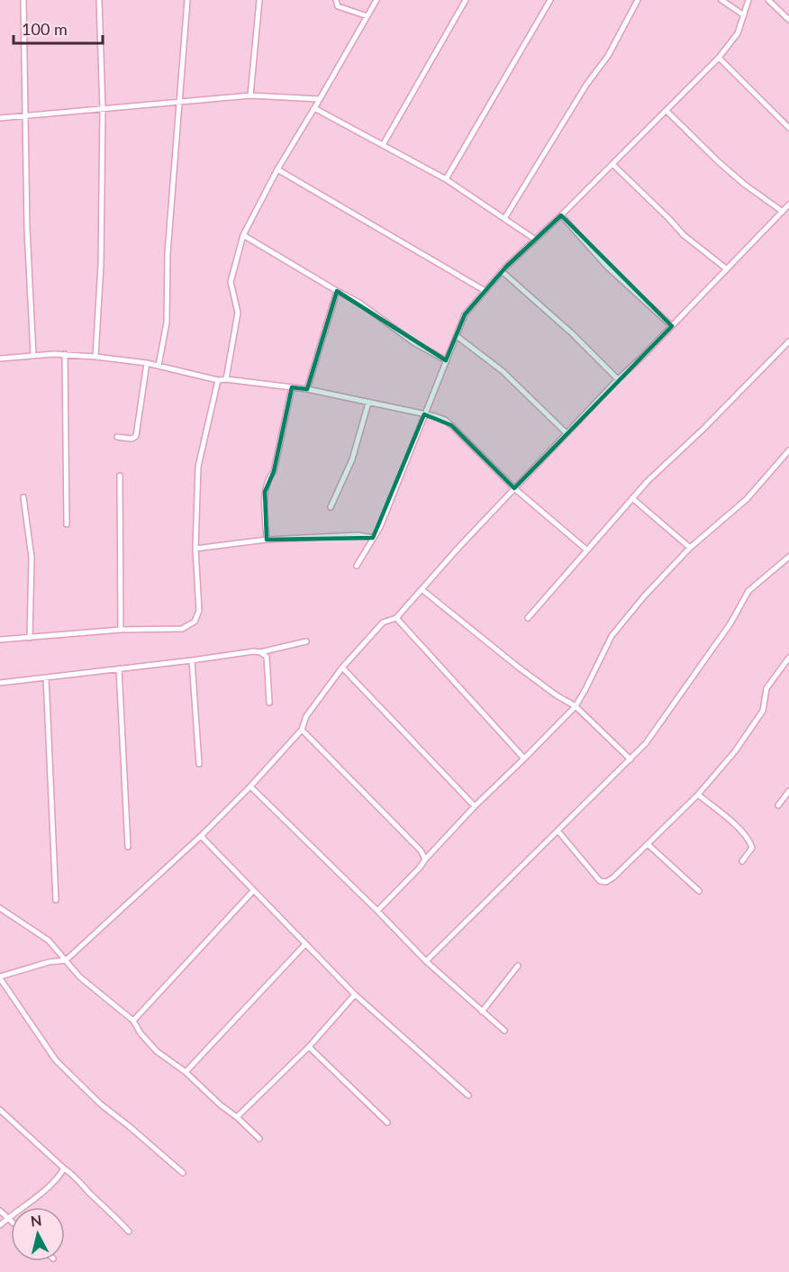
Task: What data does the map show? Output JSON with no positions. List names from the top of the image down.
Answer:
{
  "scale_bar": "100 m",
  "north": "top"
}
